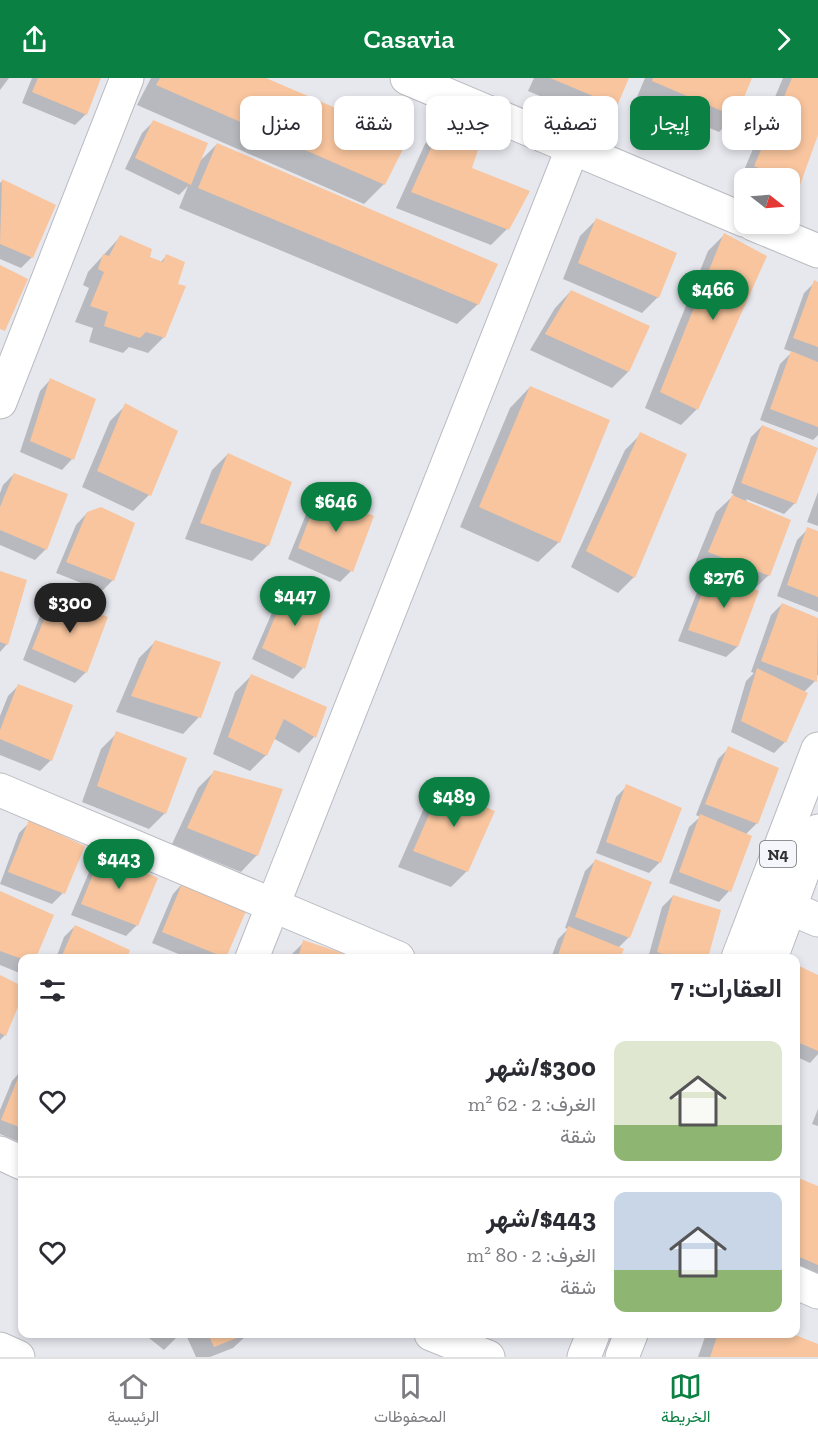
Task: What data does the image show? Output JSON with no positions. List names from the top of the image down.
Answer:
{
  "streets": {
    "main road": ["N4"]
  },
  "north": "right",
  "page": {
    "header": "Casavia",
    "chip": [
      "شراء",
      "إيجار",
      "تصفية",
      "جديد",
      "شقة",
      "منزل"
    ],
    "price": [
      "$466",
      "$646",
      "$276",
      "$447",
      "$300",
      "$489",
      "$443"
    ],
    "heading": "العقارات: 7",
    "list": [
      {
        "name": "$300/شهر",
        "note": "الغرف: 2 · 62 m² · شقة"
      },
      {
        "name": "$443/شهر",
        "note": "الغرف: 2 · 80 m² · شقة"
      }
    ],
    "tabs": ["الخريطة", "المحفوظات", "الرئيسية"]
  }
}
